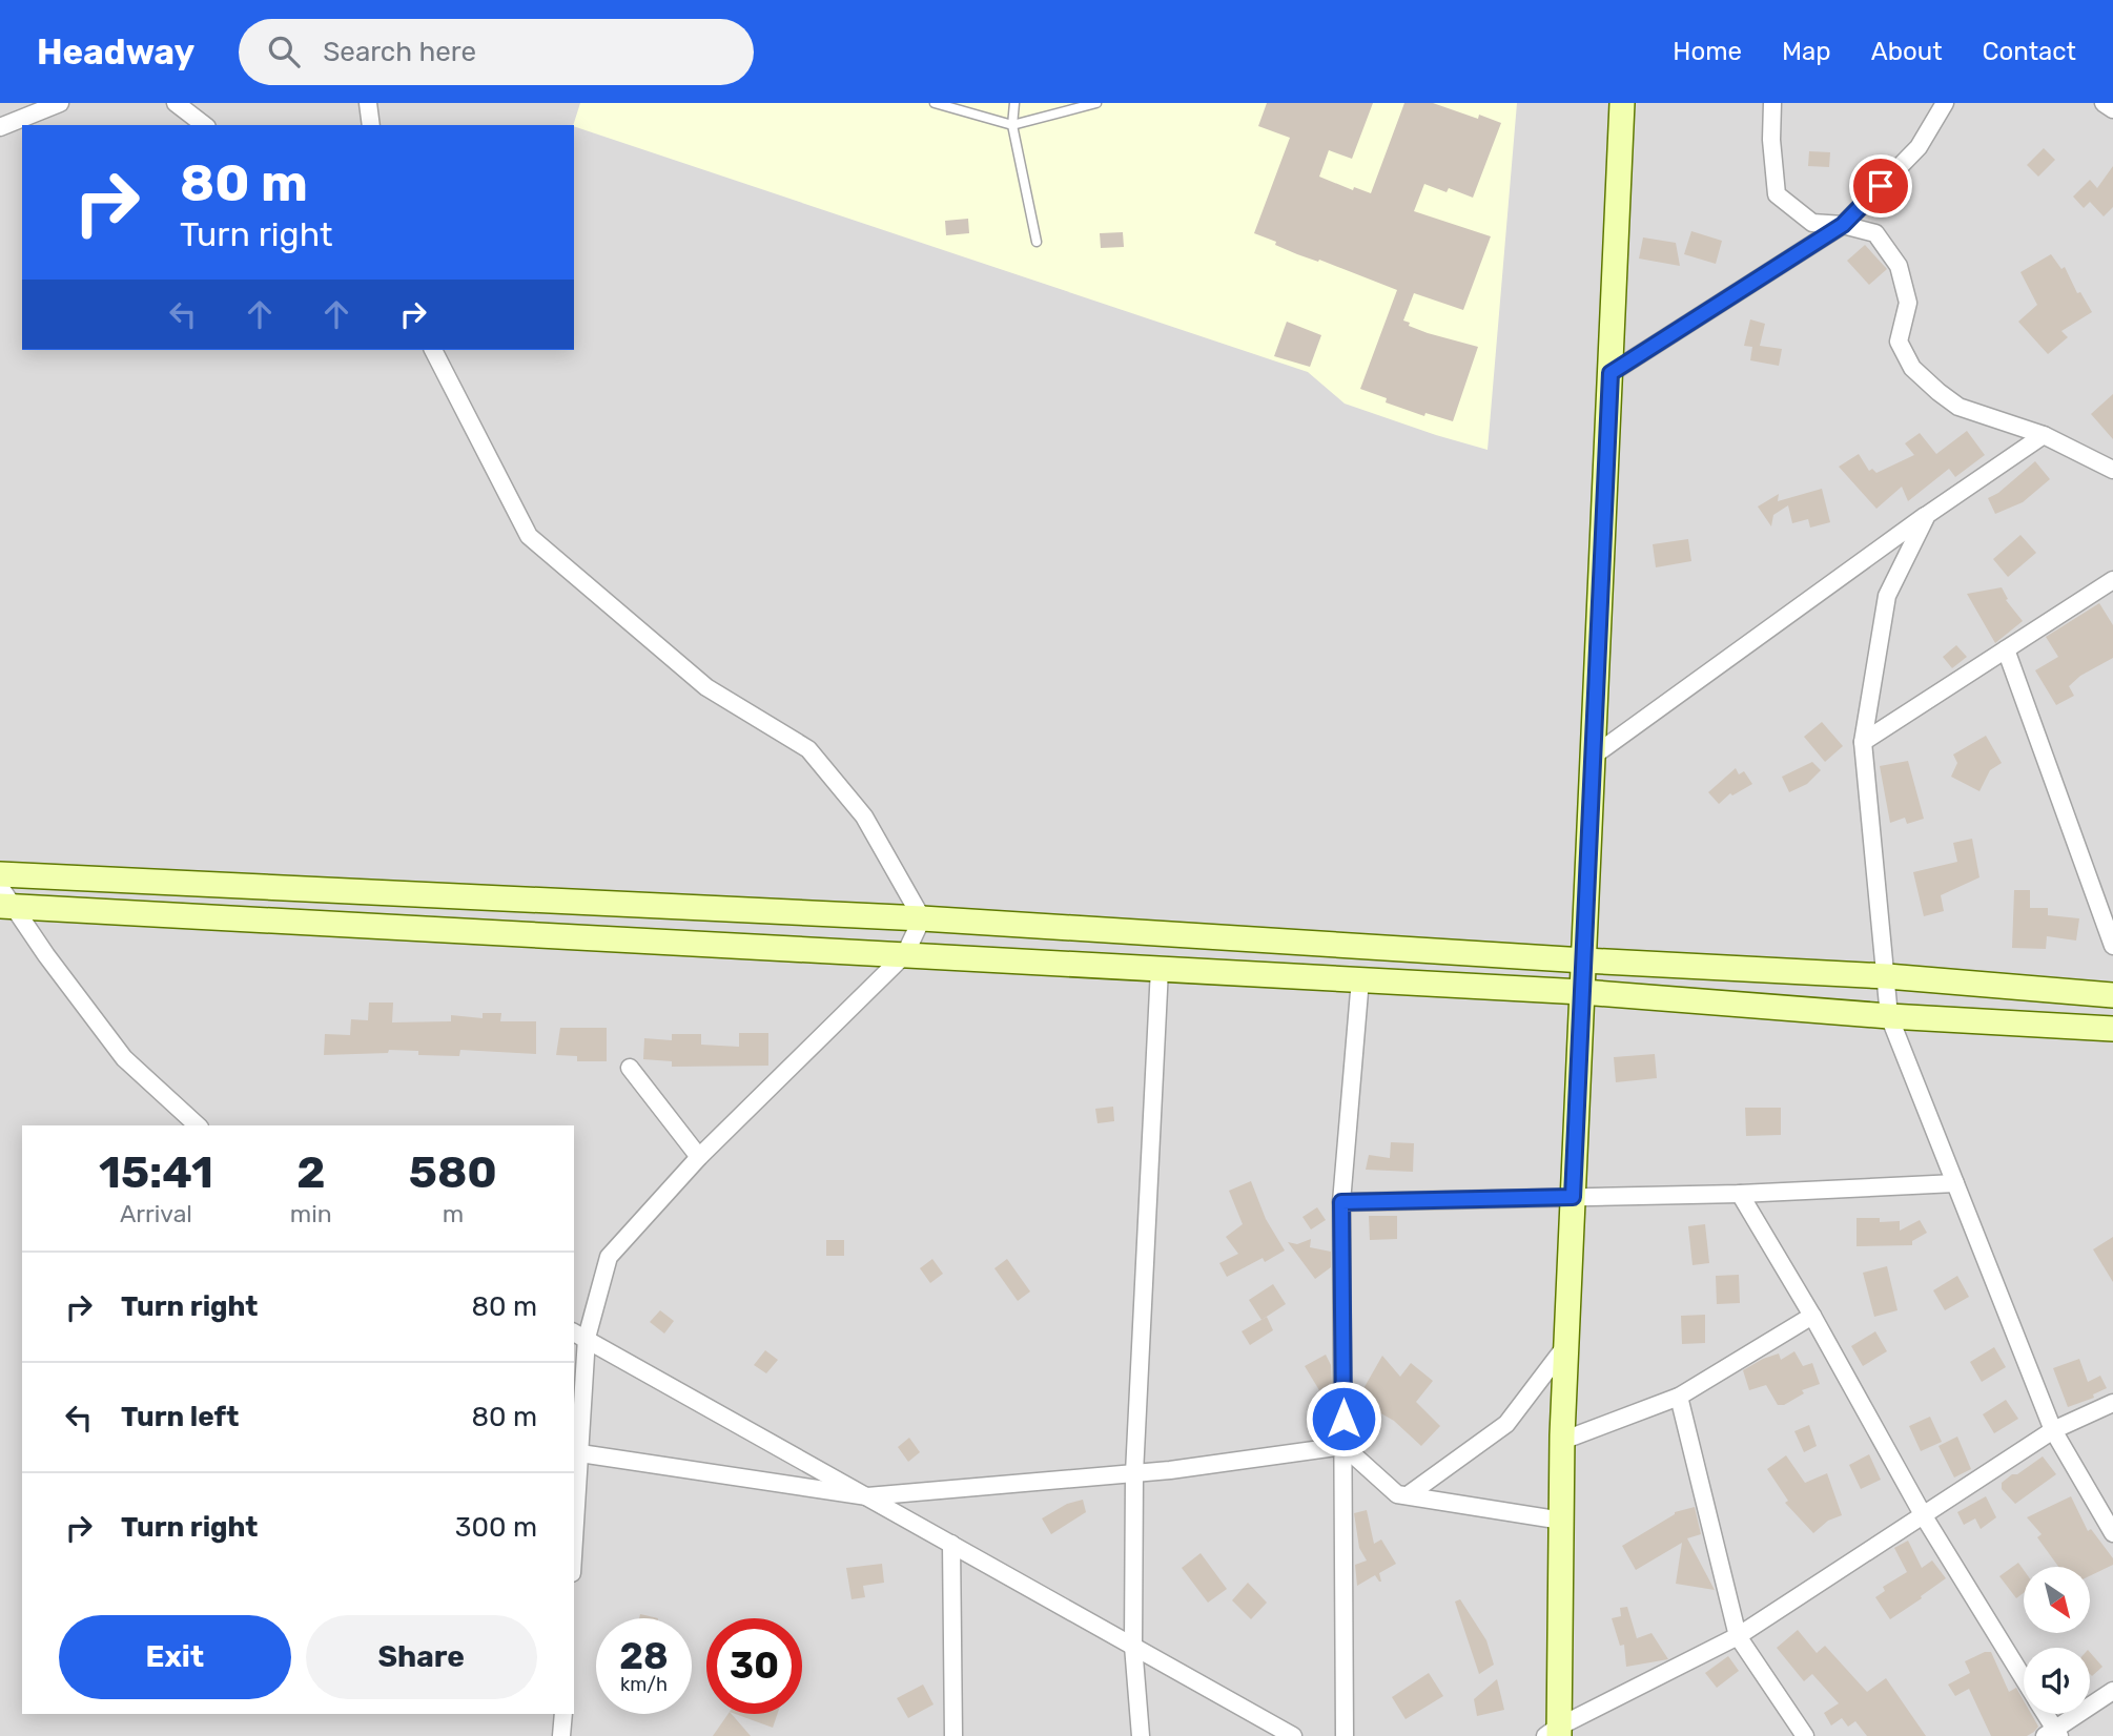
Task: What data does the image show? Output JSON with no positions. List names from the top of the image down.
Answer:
{
  "north": "bottom right",
  "page": {
    "header": "Headway",
    "search": "Search here",
    "nav": [
      "Home",
      "Map",
      "About",
      "Contact"
    ],
    "turn": ["80 m", "Turn right"],
    "eta": [
      "15:41",
      "Arrival",
      "2",
      "min",
      "580",
      "m"
    ],
    "list": [
      {
        "name": "Turn right",
        "value": "80 m"
      },
      {
        "name": "Turn left",
        "value": "80 m"
      },
      {
        "name": "Turn right",
        "value": "300 m"
      }
    ],
    "buttons": ["Exit", "Share"],
    "speed": "28 km/h",
    "limit": "30"
  }
}
